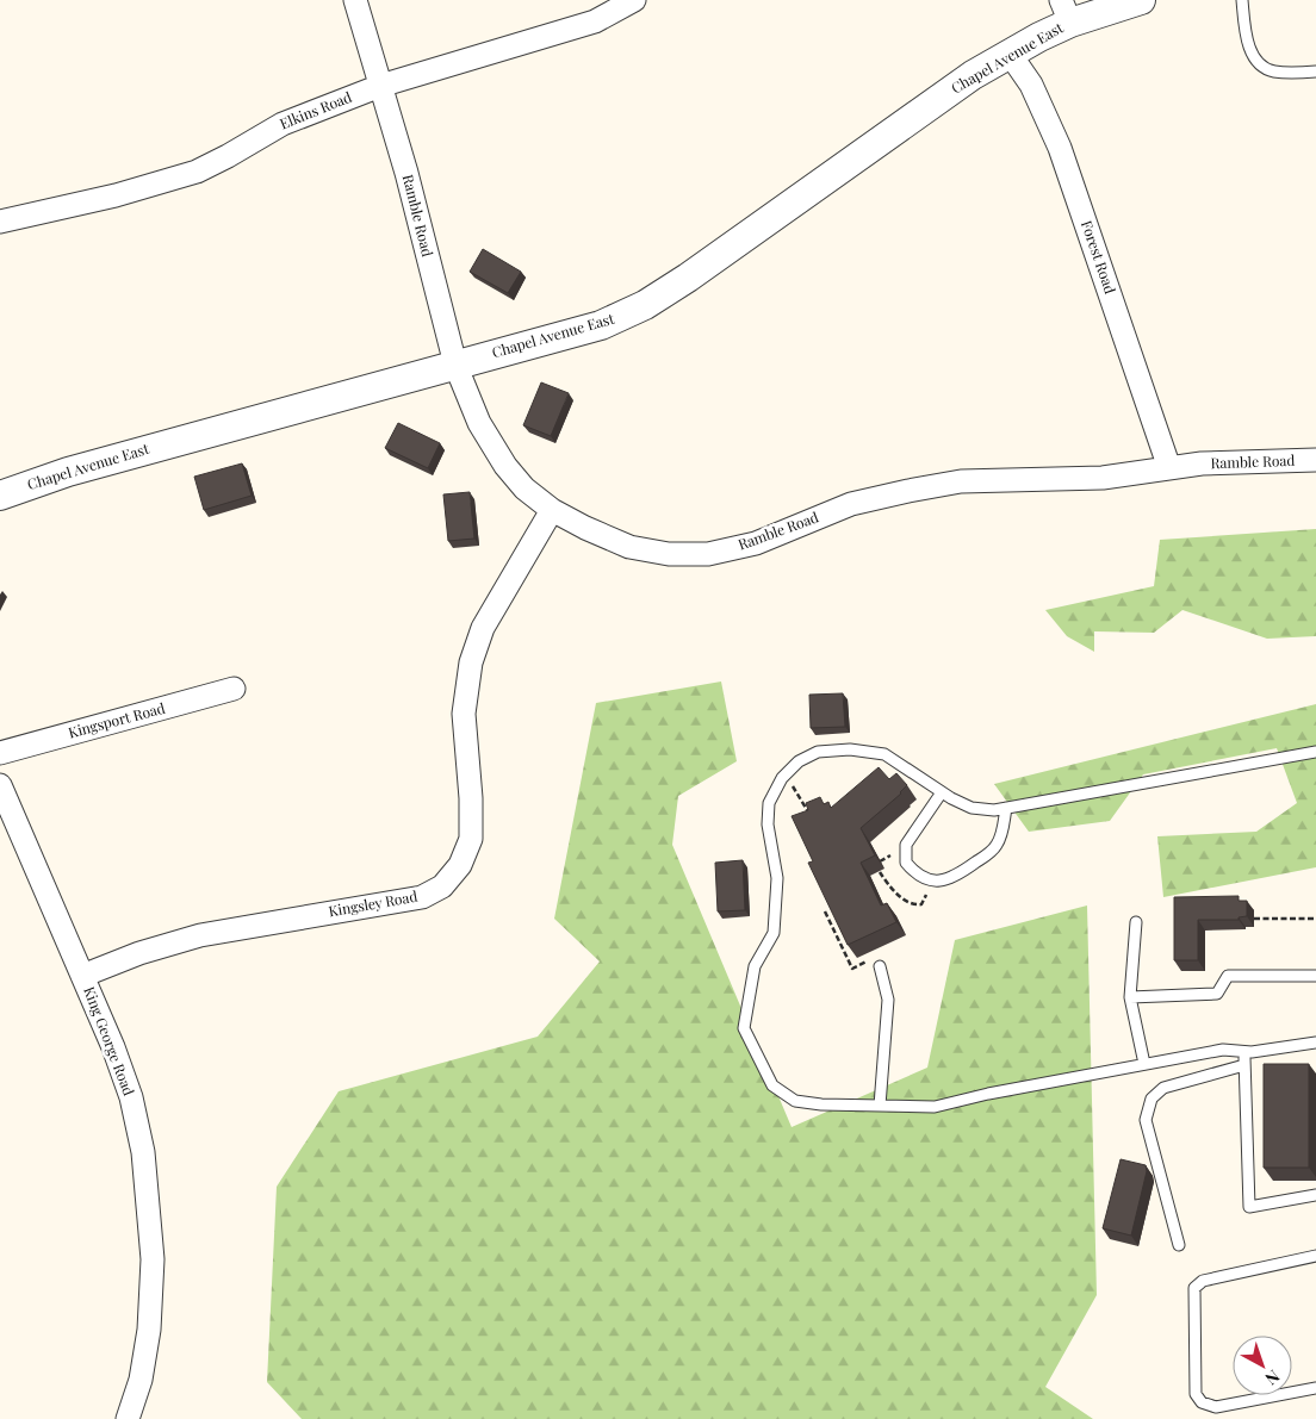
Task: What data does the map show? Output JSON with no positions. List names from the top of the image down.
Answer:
{
  "streets": {
    "street": [
      "Chapel Avenue East",
      "Elkins Road",
      "Ramble Road",
      "Forest Road",
      "Kingsport Road",
      "Kingsley Road",
      "King George Road"
    ]
  },
  "crossings": [
    ["Chapel Avenue East", "Ramble Road"],
    ["Chapel Avenue East", "Forest Road"],
    ["Elkins Road", "Ramble Road"],
    ["Ramble Road", "Forest Road"],
    ["Ramble Road", "Kingsley Road"],
    ["Kingsley Road", "King George Road"]
  ],
  "north": "bottom right"
}
